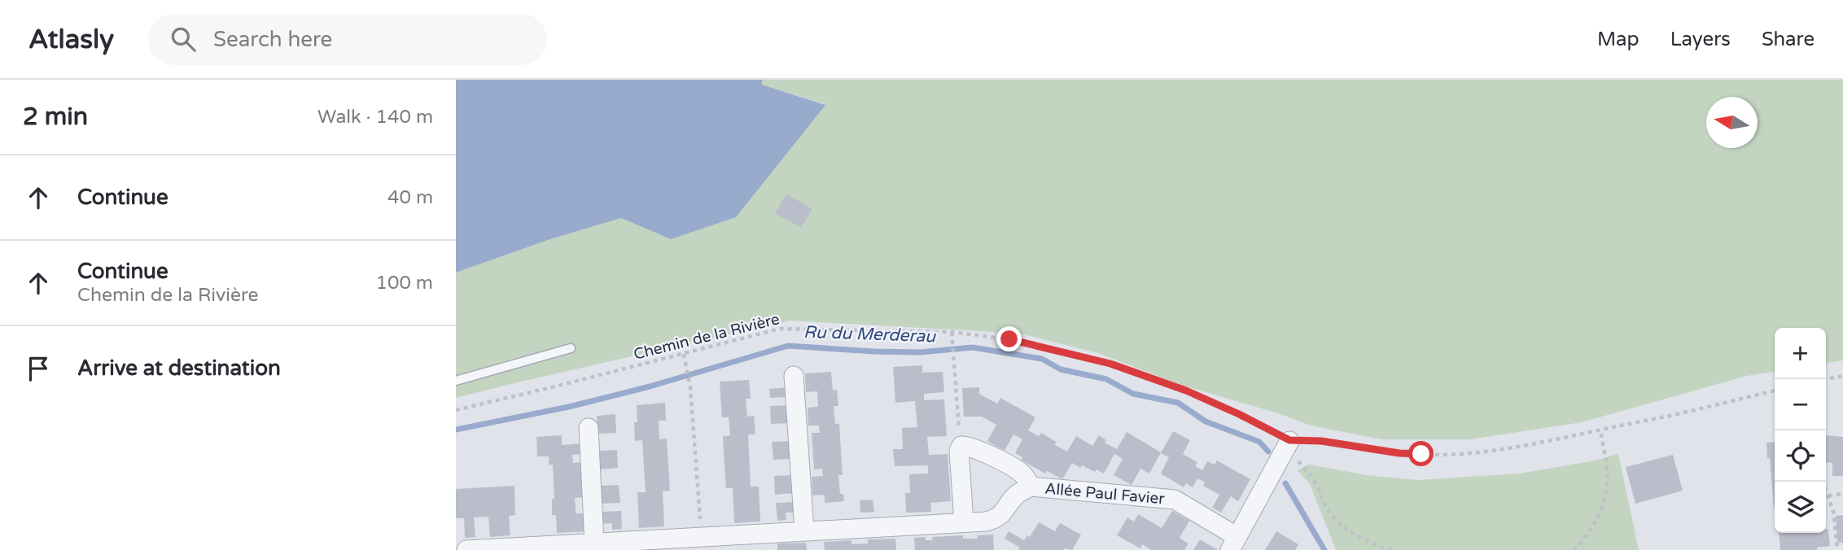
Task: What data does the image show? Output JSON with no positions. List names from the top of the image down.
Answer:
{
  "streets": {
    "street": ["Allée Paul Favier"],
    "path": ["Chemin de la Rivière"]
  },
  "water": ["Ru du Merderau"],
  "north": "left",
  "page": {
    "header": "Atlasly",
    "search": "Search here",
    "nav": ["Map", "Layers", "Share"],
    "heading": ["2 min", "Walk · 140 m"],
    "list": [
      ["Continue", "40 m"],
      ["Continue", "Chemin de la Rivière", "100 m"],
      "Arrive at destination"
    ],
    "map_buttons": ["+", "−"]
  }
}
